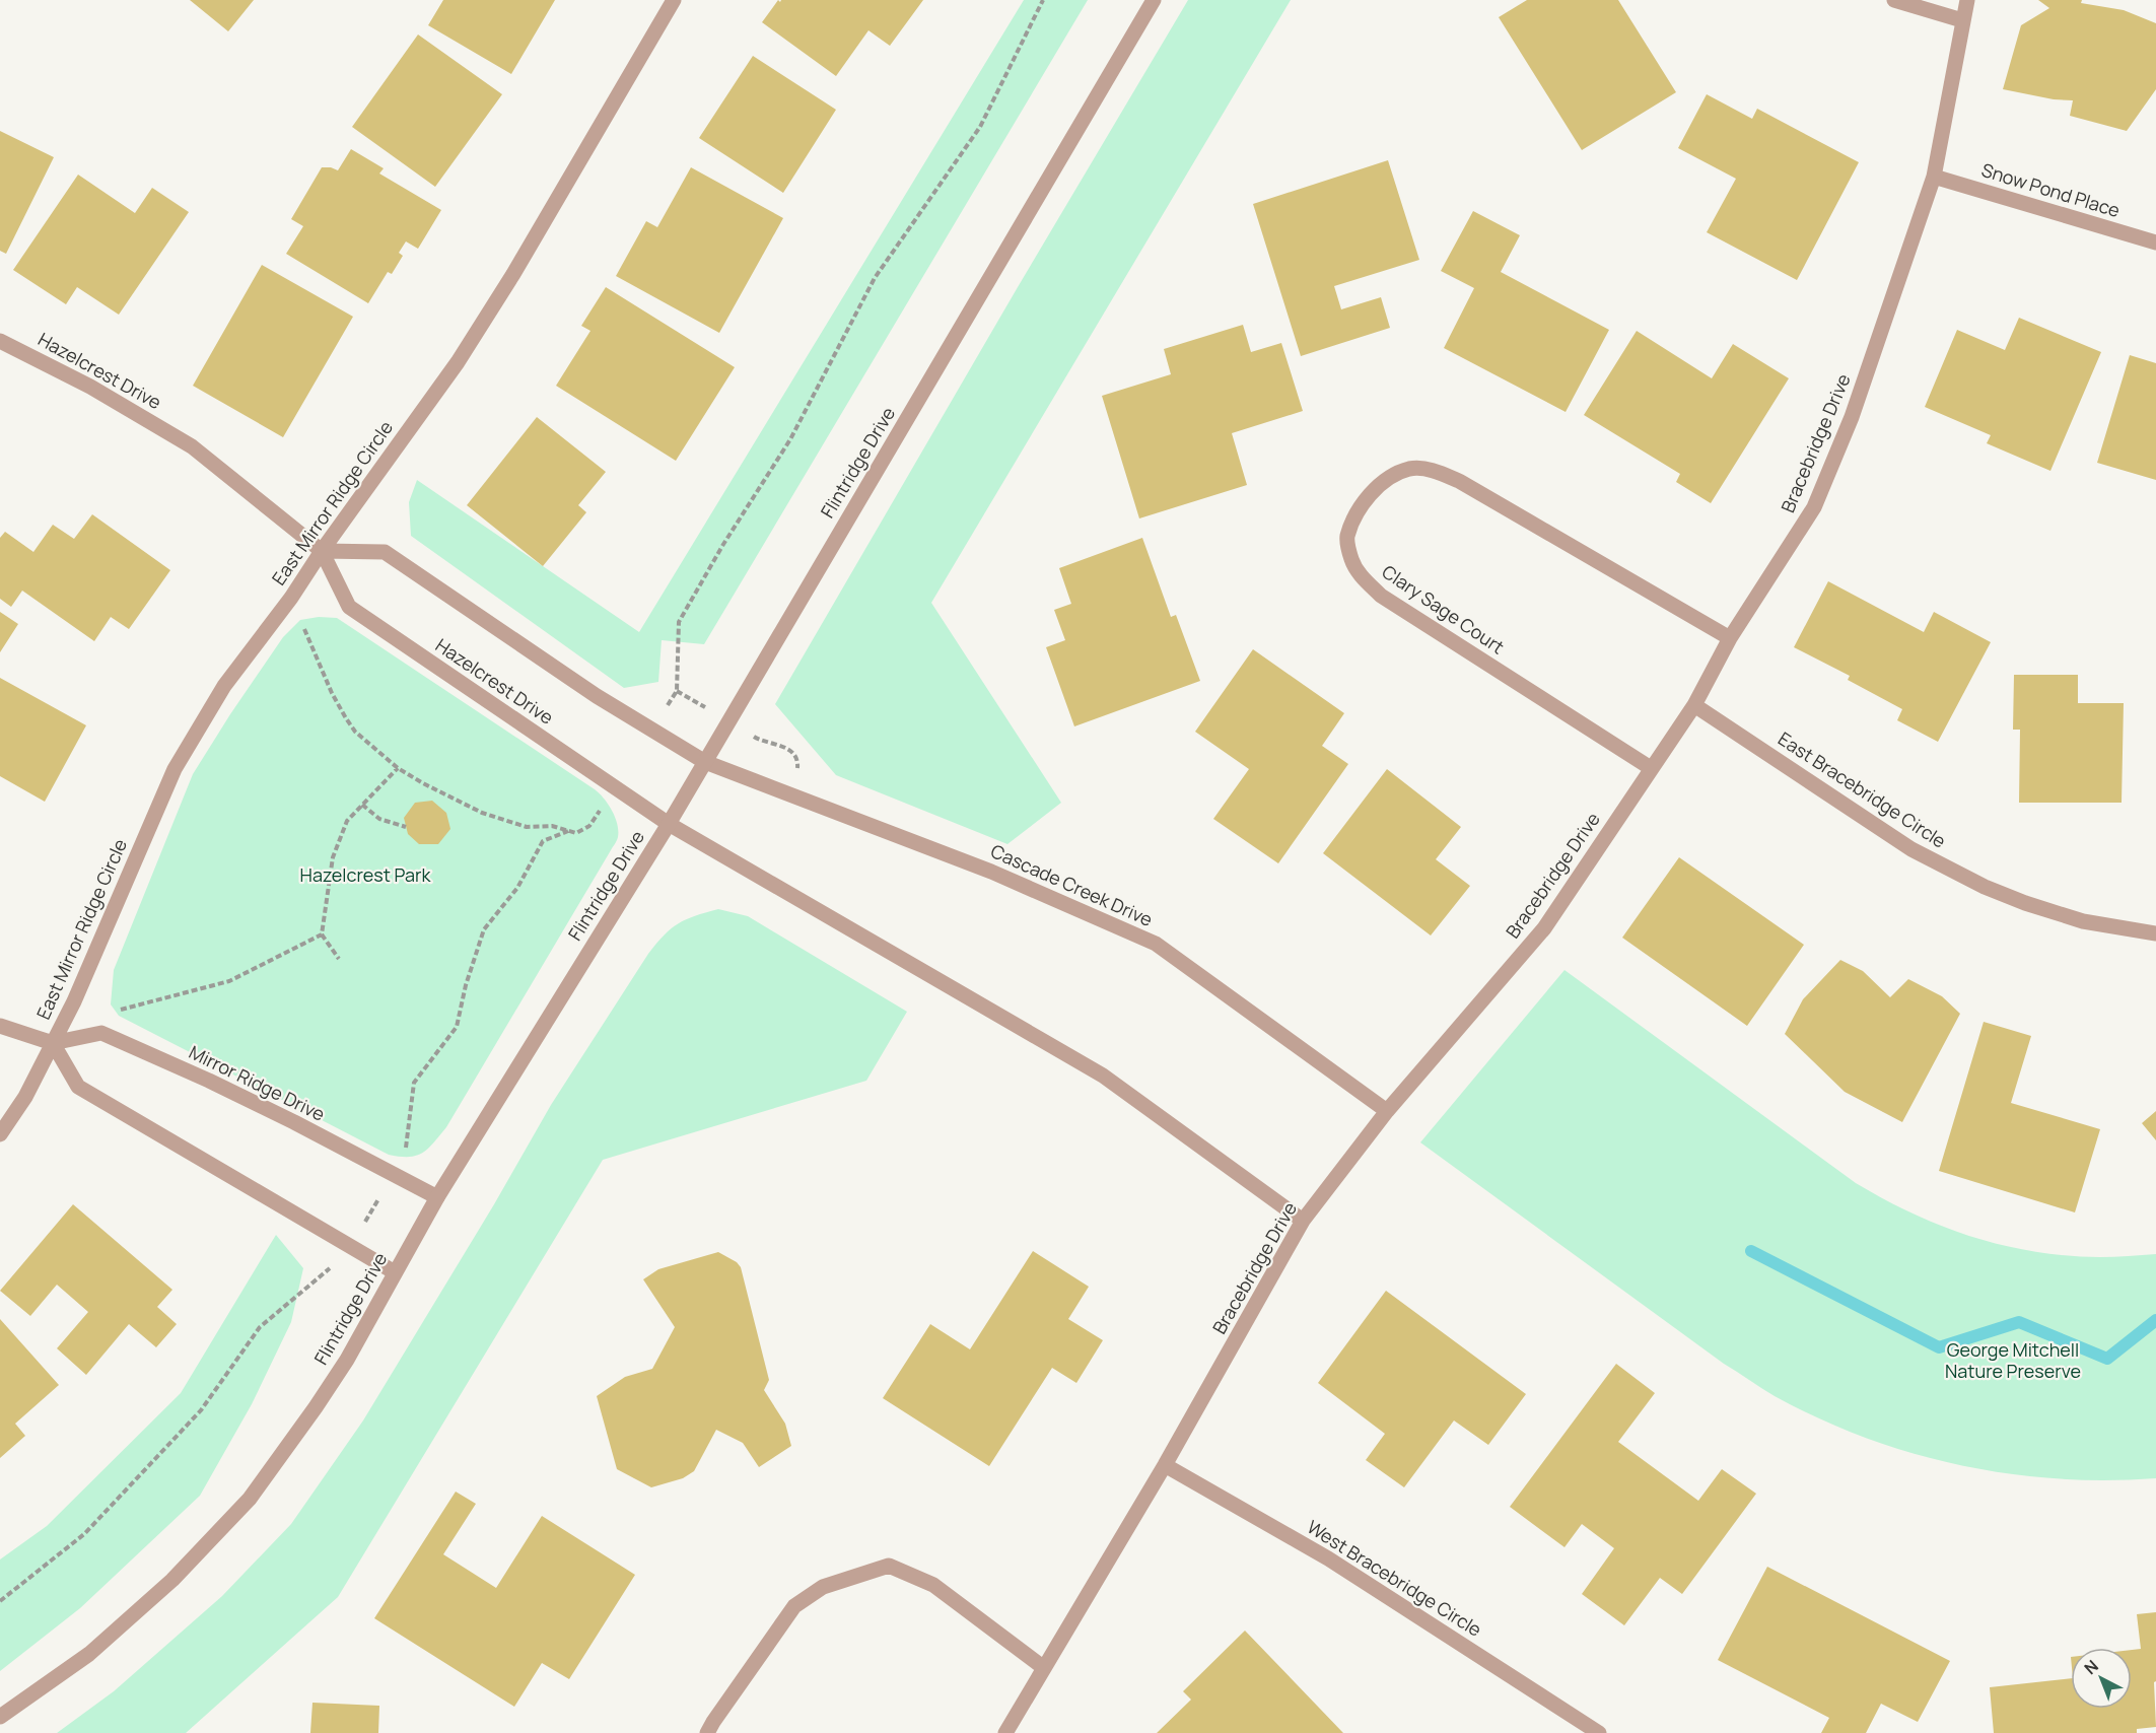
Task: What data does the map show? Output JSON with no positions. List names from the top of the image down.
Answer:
{
  "streets": {
    "street": [
      "Snow Pond Place",
      "Hazelcrest Drive",
      "Bracebridge Drive",
      "Flintridge Drive",
      "East Mirror Ridge Circle",
      "Clary Sage Court",
      "East Bracebridge Circle",
      "Cascade Creek Drive",
      "Mirror Ridge Drive",
      "West Bracebridge Circle"
    ]
  },
  "crossings": [
    ["Snow Pond Place", "Bracebridge Drive"],
    ["Hazelcrest Drive", "Flintridge Drive"],
    ["Hazelcrest Drive", "East Mirror Ridge Circle"],
    ["Bracebridge Drive", "Clary Sage Court"],
    ["Bracebridge Drive", "East Bracebridge Circle"],
    ["Bracebridge Drive", "Cascade Creek Drive"],
    ["Bracebridge Drive", "West Bracebridge Circle"],
    ["Flintridge Drive", "Cascade Creek Drive"],
    ["Flintridge Drive", "Mirror Ridge Drive"]
  ],
  "parks": ["Hazelcrest Park", "George Mitchell Nature Preserve"],
  "north": "top left"
}
